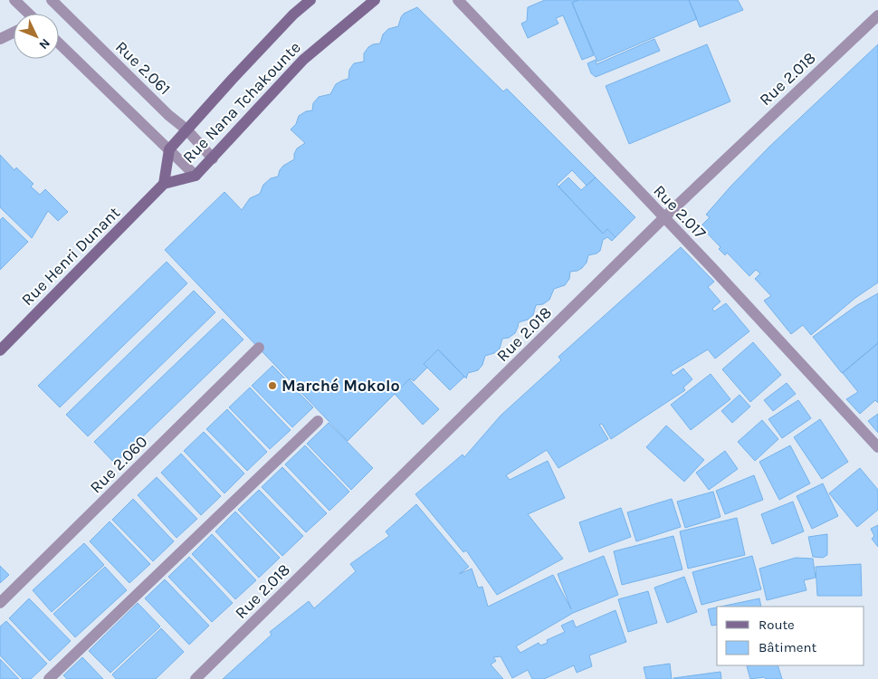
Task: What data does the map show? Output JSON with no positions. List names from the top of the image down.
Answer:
{
  "streets": {
    "main road": ["Rue Nana Tchakounte", "Rue Henri Dunant"],
    "street": [
      "Rue 2.061",
      "Rue 2.018",
      "Rue 2.017",
      "Rue 2.060"
    ]
  },
  "crossings": [
    ["Rue 2.061", "Rue Nana Tchakounte"],
    ["Rue 2.018", "Rue 2.017"],
    ["Rue Nana Tchakounte", "Rue Henri Dunant"]
  ],
  "places": ["Marché Mokolo"],
  "legend": ["Route", "Bâtiment"],
  "north": "bottom right"
}
